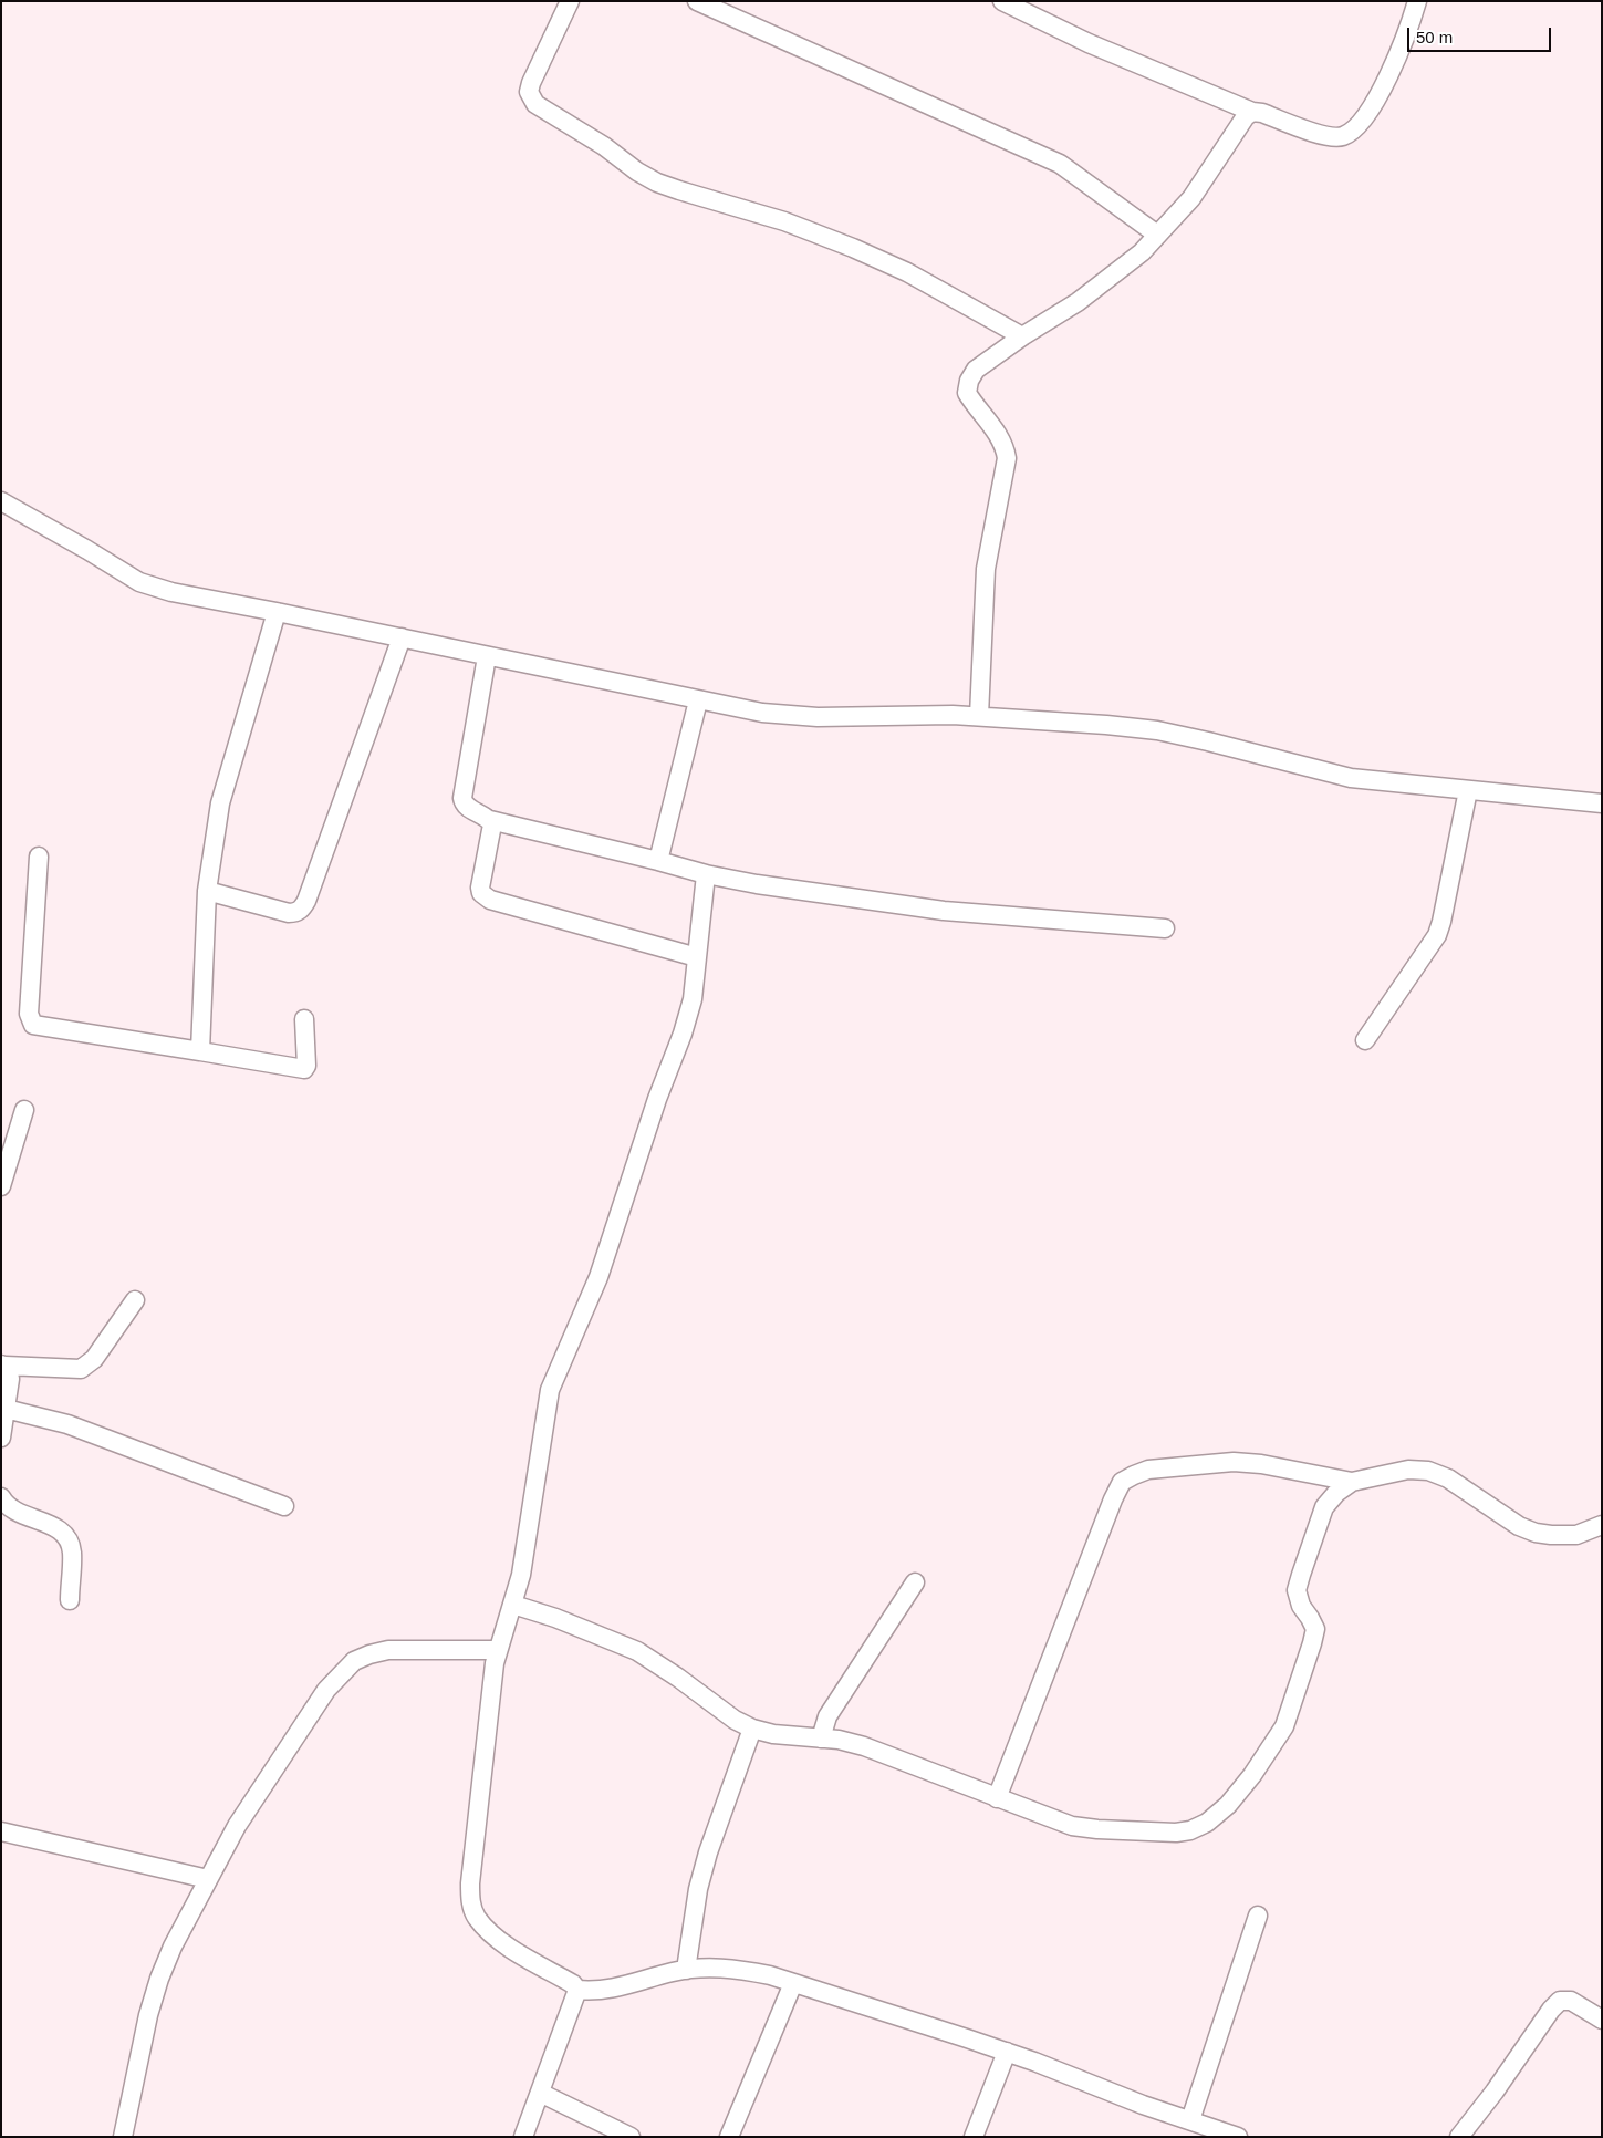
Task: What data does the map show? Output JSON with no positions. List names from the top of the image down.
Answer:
{
  "scale_bar": "50 m"
}
